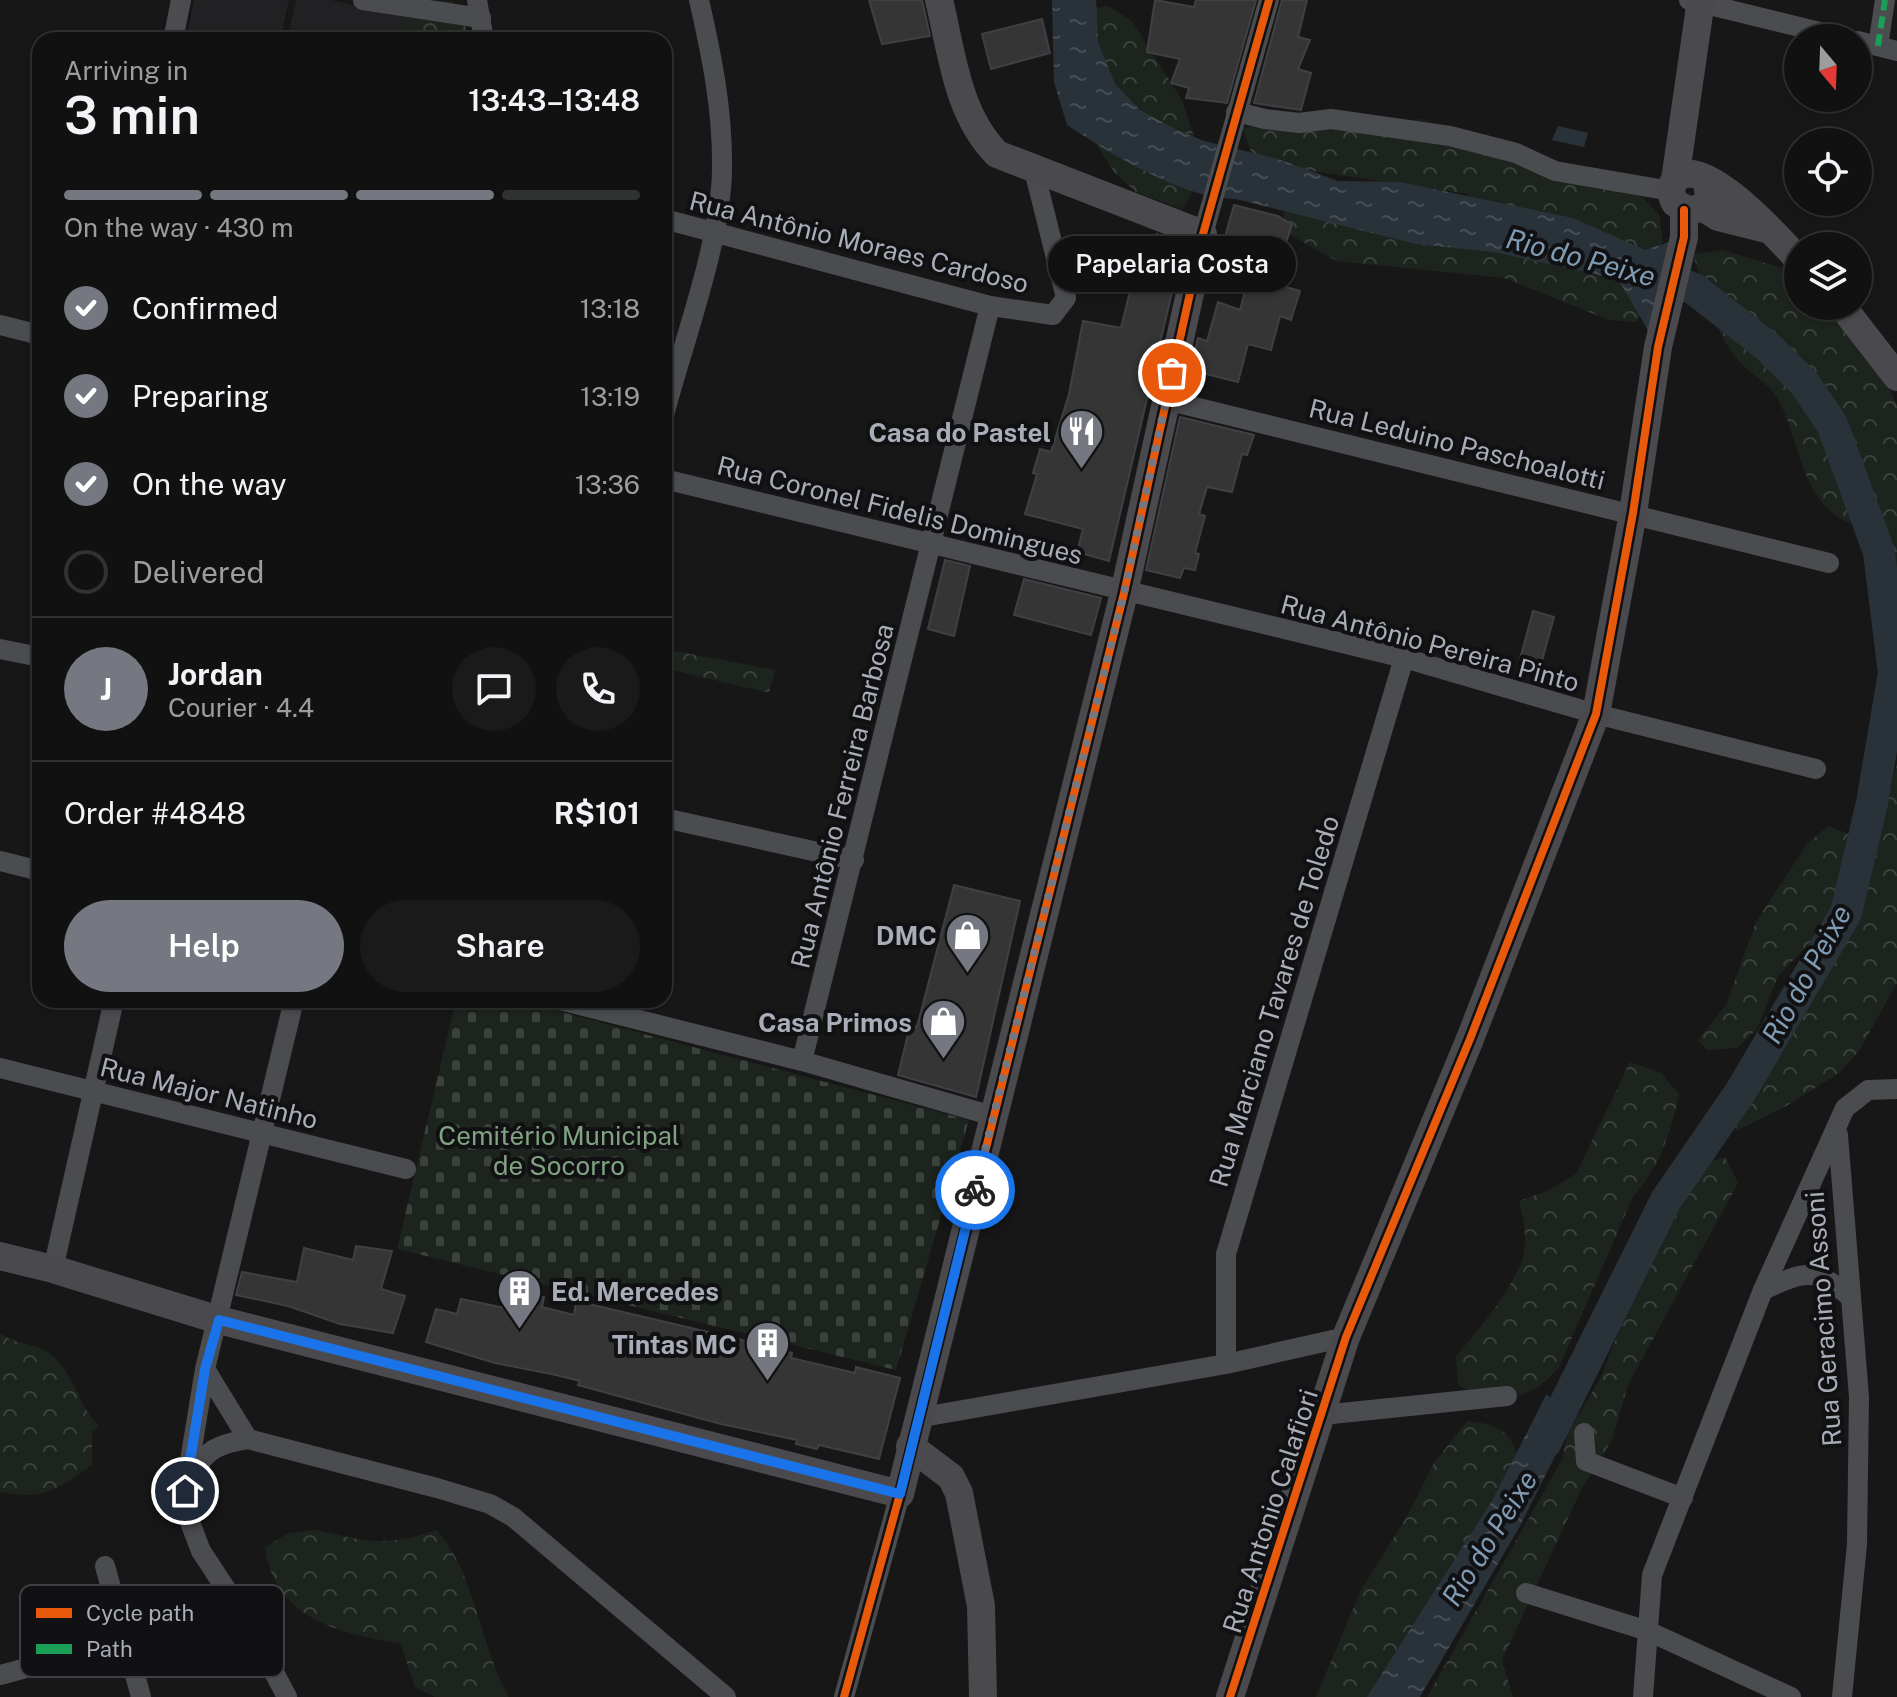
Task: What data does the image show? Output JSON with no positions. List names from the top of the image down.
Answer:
{
  "streets": {
    "street": [
      "Rua Antônio Moraes Cardoso",
      "Rua Leduino Paschoalotti",
      "Rua Coronel Fidelis Domingues",
      "Rua Antônio Pereira Pinto",
      "Rua Antônio Ferreira Barbosa",
      "Rua Marciano Tavares de Toledo",
      "Rua Major Natinho",
      "Rua Geracimo Assoni",
      "Rua Antonio Calafiori"
    ]
  },
  "crossings": [
    ["Rua Antônio Moraes Cardoso", "Rua Antônio Ferreira Barbosa"],
    ["Rua Leduino Paschoalotti", "Rua Antonio Calafiori"],
    ["Rua Coronel Fidelis Domingues", "Rua Antônio Pereira Pinto"],
    ["Rua Coronel Fidelis Domingues", "Rua Antônio Ferreira Barbosa"],
    ["Rua Antônio Pereira Pinto", "Rua Marciano Tavares de Toledo"],
    ["Rua Antônio Pereira Pinto", "Rua Antonio Calafiori"]
  ],
  "water": ["Rio do Peixe"],
  "parks": ["Cemitério Municipal de Socorro"],
  "places": {
    "other": ["Papelaria Costa"],
    "restaurant": ["Casa do Pastel"],
    "shop": ["DMC", "Casa Primos"],
    "building": ["Ed. Mercedes", "Tintas MC"]
  },
  "legend": ["Cycle path", "Path"],
  "north": "bottom",
  "page": {
    "heading": ["3 min", "Arriving in", "13:43–13:48"],
    "panel": [
      "Jordan",
      "Courier · 4.4",
      "Order #4848",
      "R$101"
    ],
    "bar": "On the way · 430 m",
    "bubble": "Papelaria Costa",
    "list": [
      ["Confirmed", "13:18"],
      ["Preparing", "13:19"],
      ["On the way", "13:36"],
      "Delivered"
    ],
    "round": "J",
    "buttons": ["Help", "Share"]
  }
}
